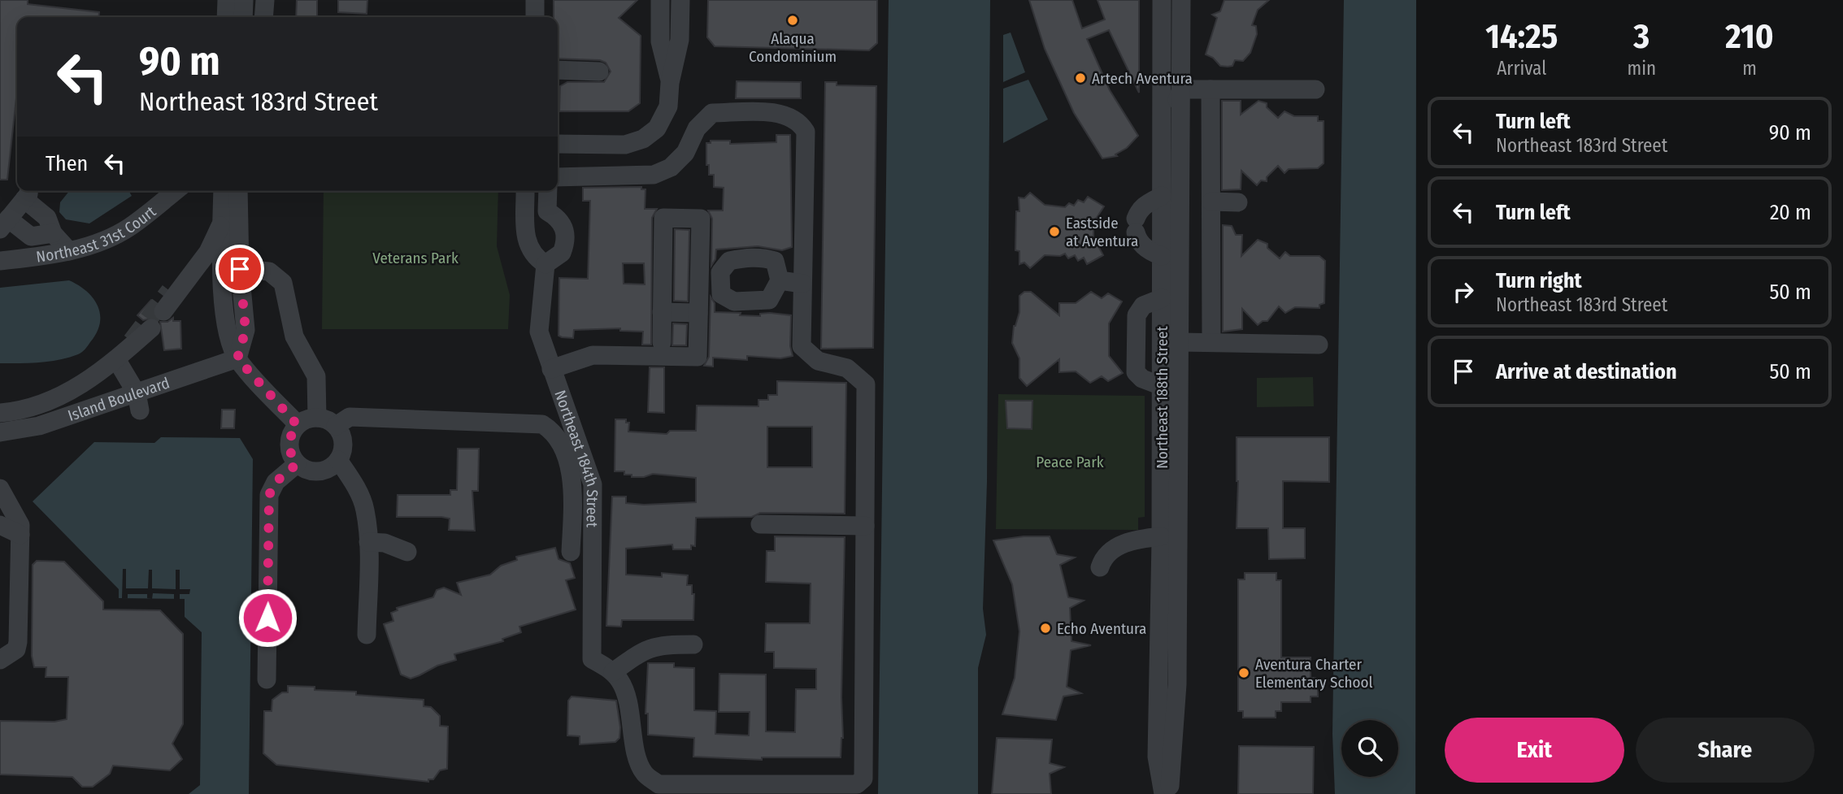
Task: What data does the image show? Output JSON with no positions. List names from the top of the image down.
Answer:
{
  "streets": {
    "street": [
      "Northeast 31st Court",
      "Northeast 188th Street",
      "Island Boulevard",
      "Northeast 184th Street"
    ]
  },
  "parks": ["Veterans Park", "Peace Park"],
  "places": [
    "Alaqua Condominium",
    "Artech Aventura",
    "Eastside at Aventura",
    "Echo Aventura",
    "Aventura Charter Elementary School"
  ],
  "page": {
    "eta": [
      "14:25",
      "Arrival",
      "3",
      "min",
      "210",
      "m"
    ],
    "turn": ["90 m", "Northeast 183rd Street"],
    "list": [
      {
        "name": "Turn left",
        "note": "Northeast 183rd Street",
        "value": "90 m"
      },
      {
        "name": "Turn left",
        "value": "20 m"
      },
      {
        "name": "Turn right",
        "note": "Northeast 183rd Street",
        "value": "50 m"
      },
      {
        "name": "Arrive at destination",
        "value": "50 m"
      }
    ],
    "then": "Then",
    "buttons": ["Exit", "Share"]
  }
}
